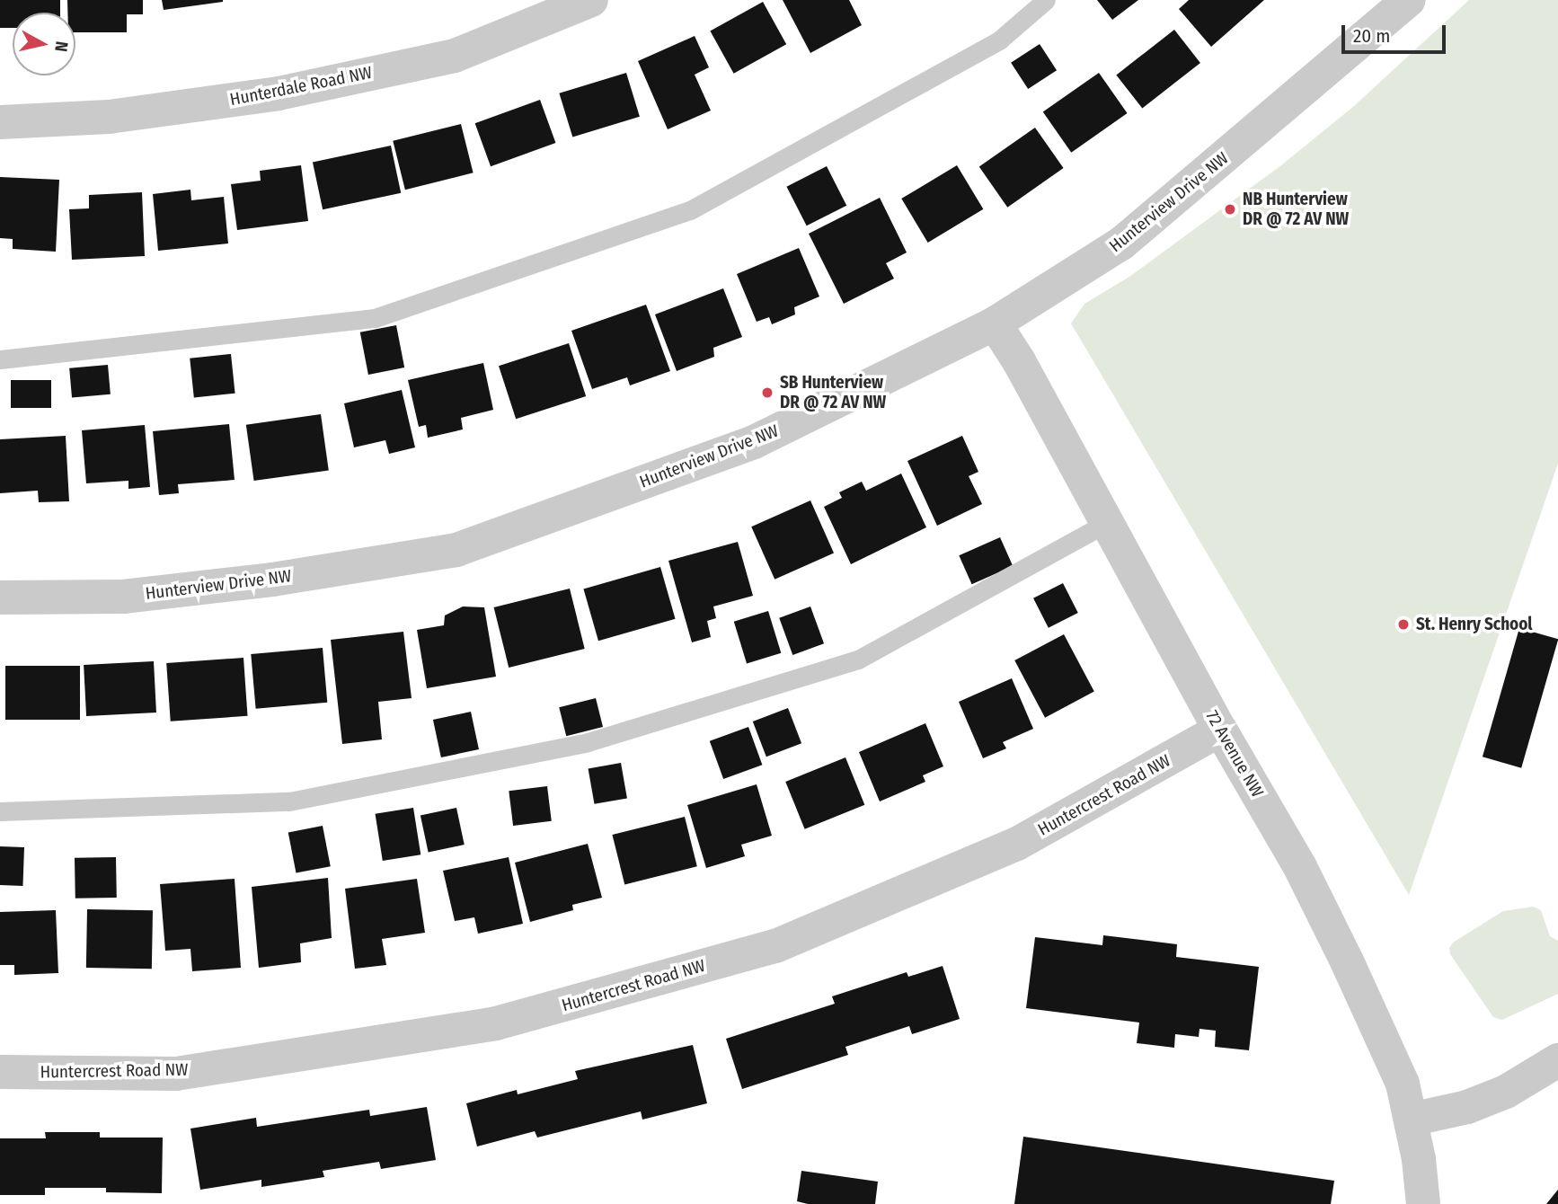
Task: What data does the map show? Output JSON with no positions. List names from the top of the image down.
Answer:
{
  "streets": {
    "street": [
      "Hunterdale Road NW",
      "Hunterview Drive NW",
      "72 Avenue NW",
      "Huntercrest Road NW"
    ]
  },
  "crossings": [
    ["Hunterview Drive NW", "72 Avenue NW"],
    ["72 Avenue NW", "Huntercrest Road NW"]
  ],
  "places": ["NB Hunterview DR @ 72 AV NW", "SB Hunterview DR @ 72 AV NW", "St. Henry School"],
  "scale_bar": "20 m",
  "north": "right"
}
